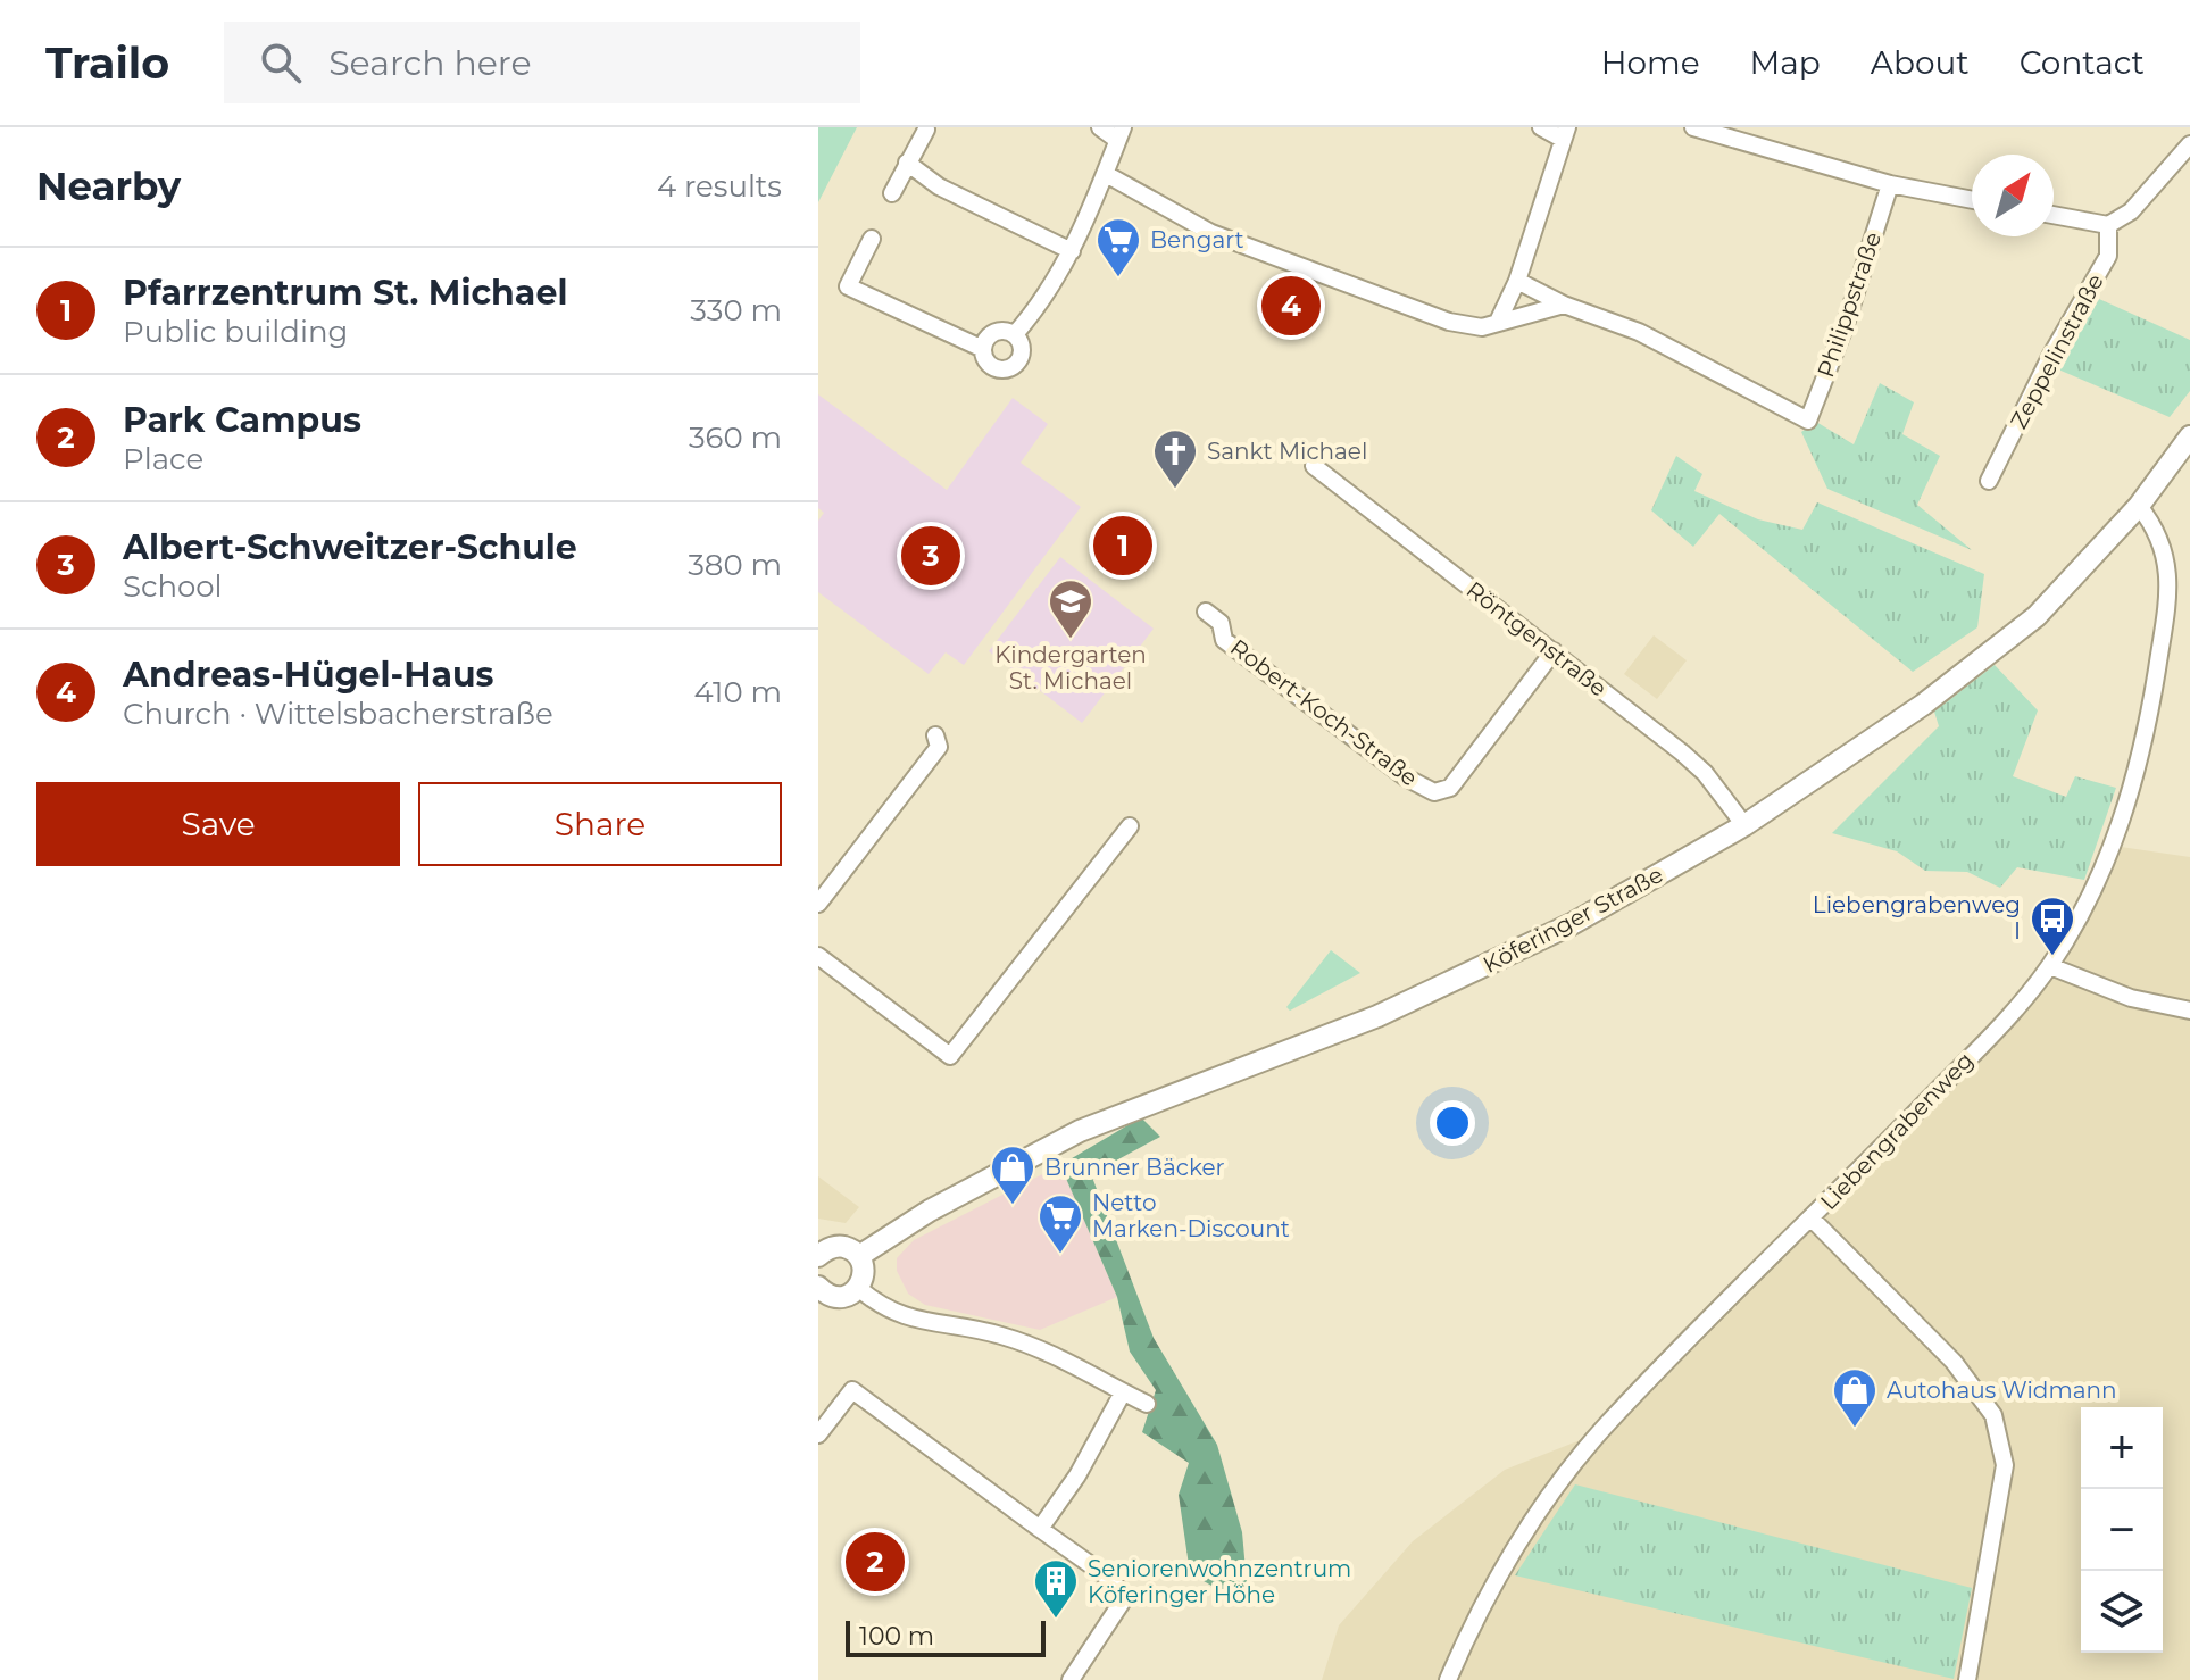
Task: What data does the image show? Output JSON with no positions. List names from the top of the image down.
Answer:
{
  "streets": {
    "street": [
      "Philippstraße",
      "Zeppelinstraße",
      "Röntgenstraße",
      "Robert-Koch-Straße",
      "Köferinger Straße",
      "Liebengrabenweg"
    ]
  },
  "crossings": [
    ["Röntgenstraße", "Robert-Koch-Straße"],
    ["Röntgenstraße", "Köferinger Straße"],
    ["Köferinger Straße", "Liebengrabenweg"]
  ],
  "places": {
    "supermarket": ["Bengart", "Netto Marken-Discount"],
    "church": ["Sankt Michael"],
    "school or university": ["Kindergarten St. Michael"],
    "bus stop": ["Liebengrabenweg I"],
    "shop": ["Brunner Bäcker", "Autohaus Widmann"],
    "building": ["Seniorenwohnzentrum Köferinger Höhe"]
  },
  "scale_bar": "100 m",
  "north": "top right",
  "page": {
    "header": "Trailo",
    "search": "Search here",
    "nav": [
      "Home",
      "Map",
      "About",
      "Contact"
    ],
    "heading": ["Nearby", "4 results"],
    "list": [
      {
        "mark": "1",
        "name": "Pfarrzentrum St. Michael",
        "note": "Public building",
        "value": "330 m"
      },
      {
        "mark": "2",
        "name": "Park Campus",
        "note": "Place",
        "value": "360 m"
      },
      {
        "mark": "3",
        "name": "Albert-Schweitzer-Schule",
        "note": "School",
        "value": "380 m"
      },
      {
        "mark": "4",
        "name": "Andreas-Hügel-Haus",
        "note": "Church · Wittelsbacherstraße",
        "value": "410 m"
      }
    ],
    "pins": [
      "4",
      "1",
      "3",
      "2"
    ],
    "buttons": ["Save", "Share"],
    "map_buttons": ["+", "−"],
    "scale": "100 m"
  }
}
